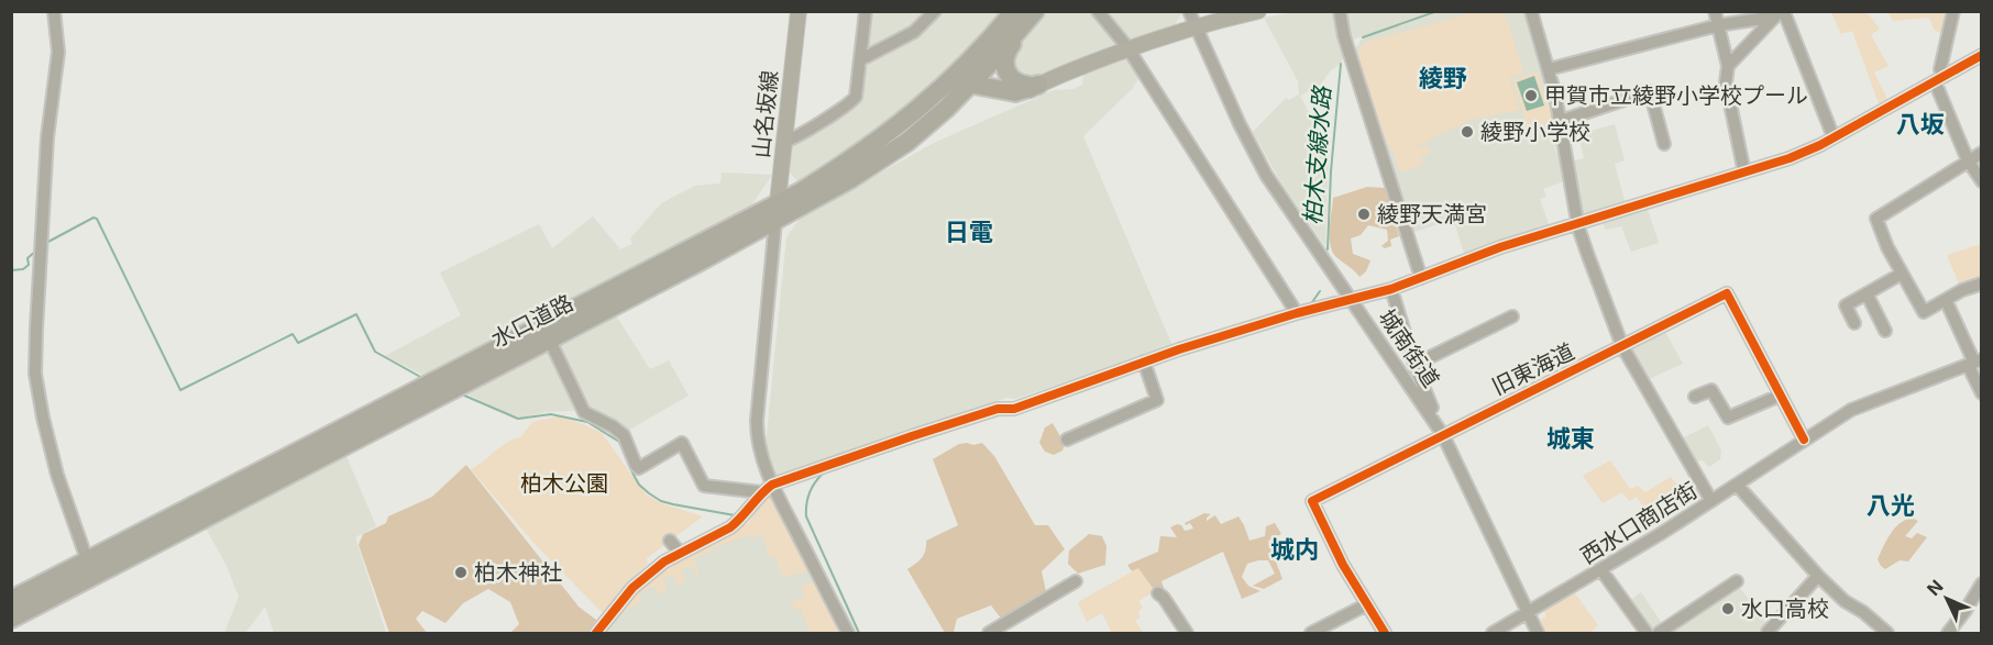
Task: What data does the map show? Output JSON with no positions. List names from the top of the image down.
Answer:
{
  "streets": {
    "highway": ["水口道路"],
    "main road": ["山名坂線"],
    "street": ["城南街道", "旧東海道", "西水口商店街"]
  },
  "crossings": [
    ["山名坂線", "水口道路"],
    ["城南街道", "旧東海道"],
    ["城南街道", "西水口商店街"],
    ["旧東海道", "西水口商店街"]
  ],
  "districts": [
    "綾野",
    "八坂",
    "日電",
    "城東",
    "八光",
    "城内"
  ],
  "water": ["柏木支線水路"],
  "parks": ["柏木公園"],
  "places": [
    "甲賀市立綾野小学校プール",
    "綾野小学校",
    "綾野天満宮",
    "柏木神社",
    "水口高校"
  ],
  "north": "top left"
}
